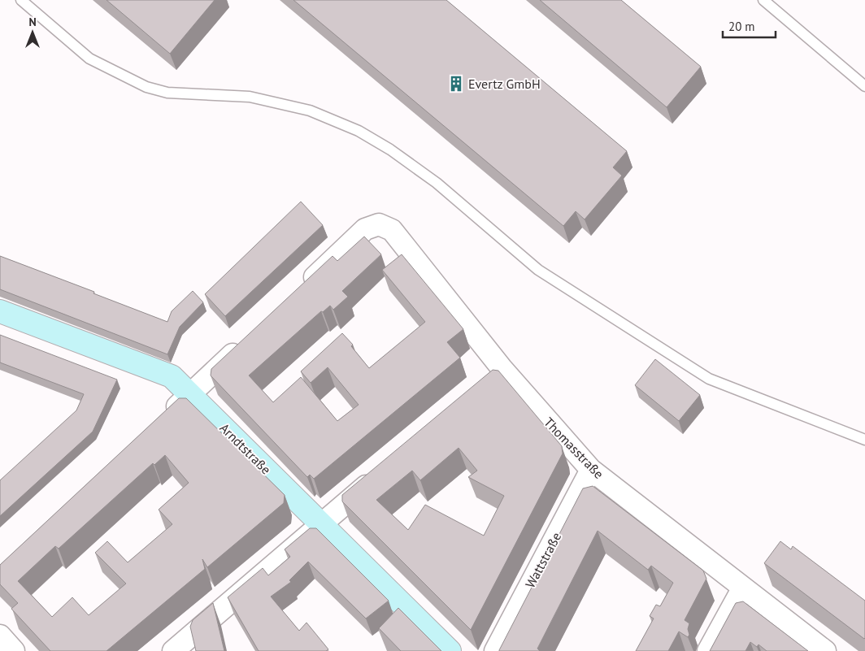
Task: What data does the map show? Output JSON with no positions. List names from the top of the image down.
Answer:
{
  "streets": {
    "street": ["Thomasstraße", "Arndtstraße", "Wattstraße"]
  },
  "crossings": [
    ["Thomasstraße", "Wattstraße"]
  ],
  "places": {
    "building": ["Evertz GmbH"]
  },
  "scale_bar": "20 m",
  "north": "top"
}
